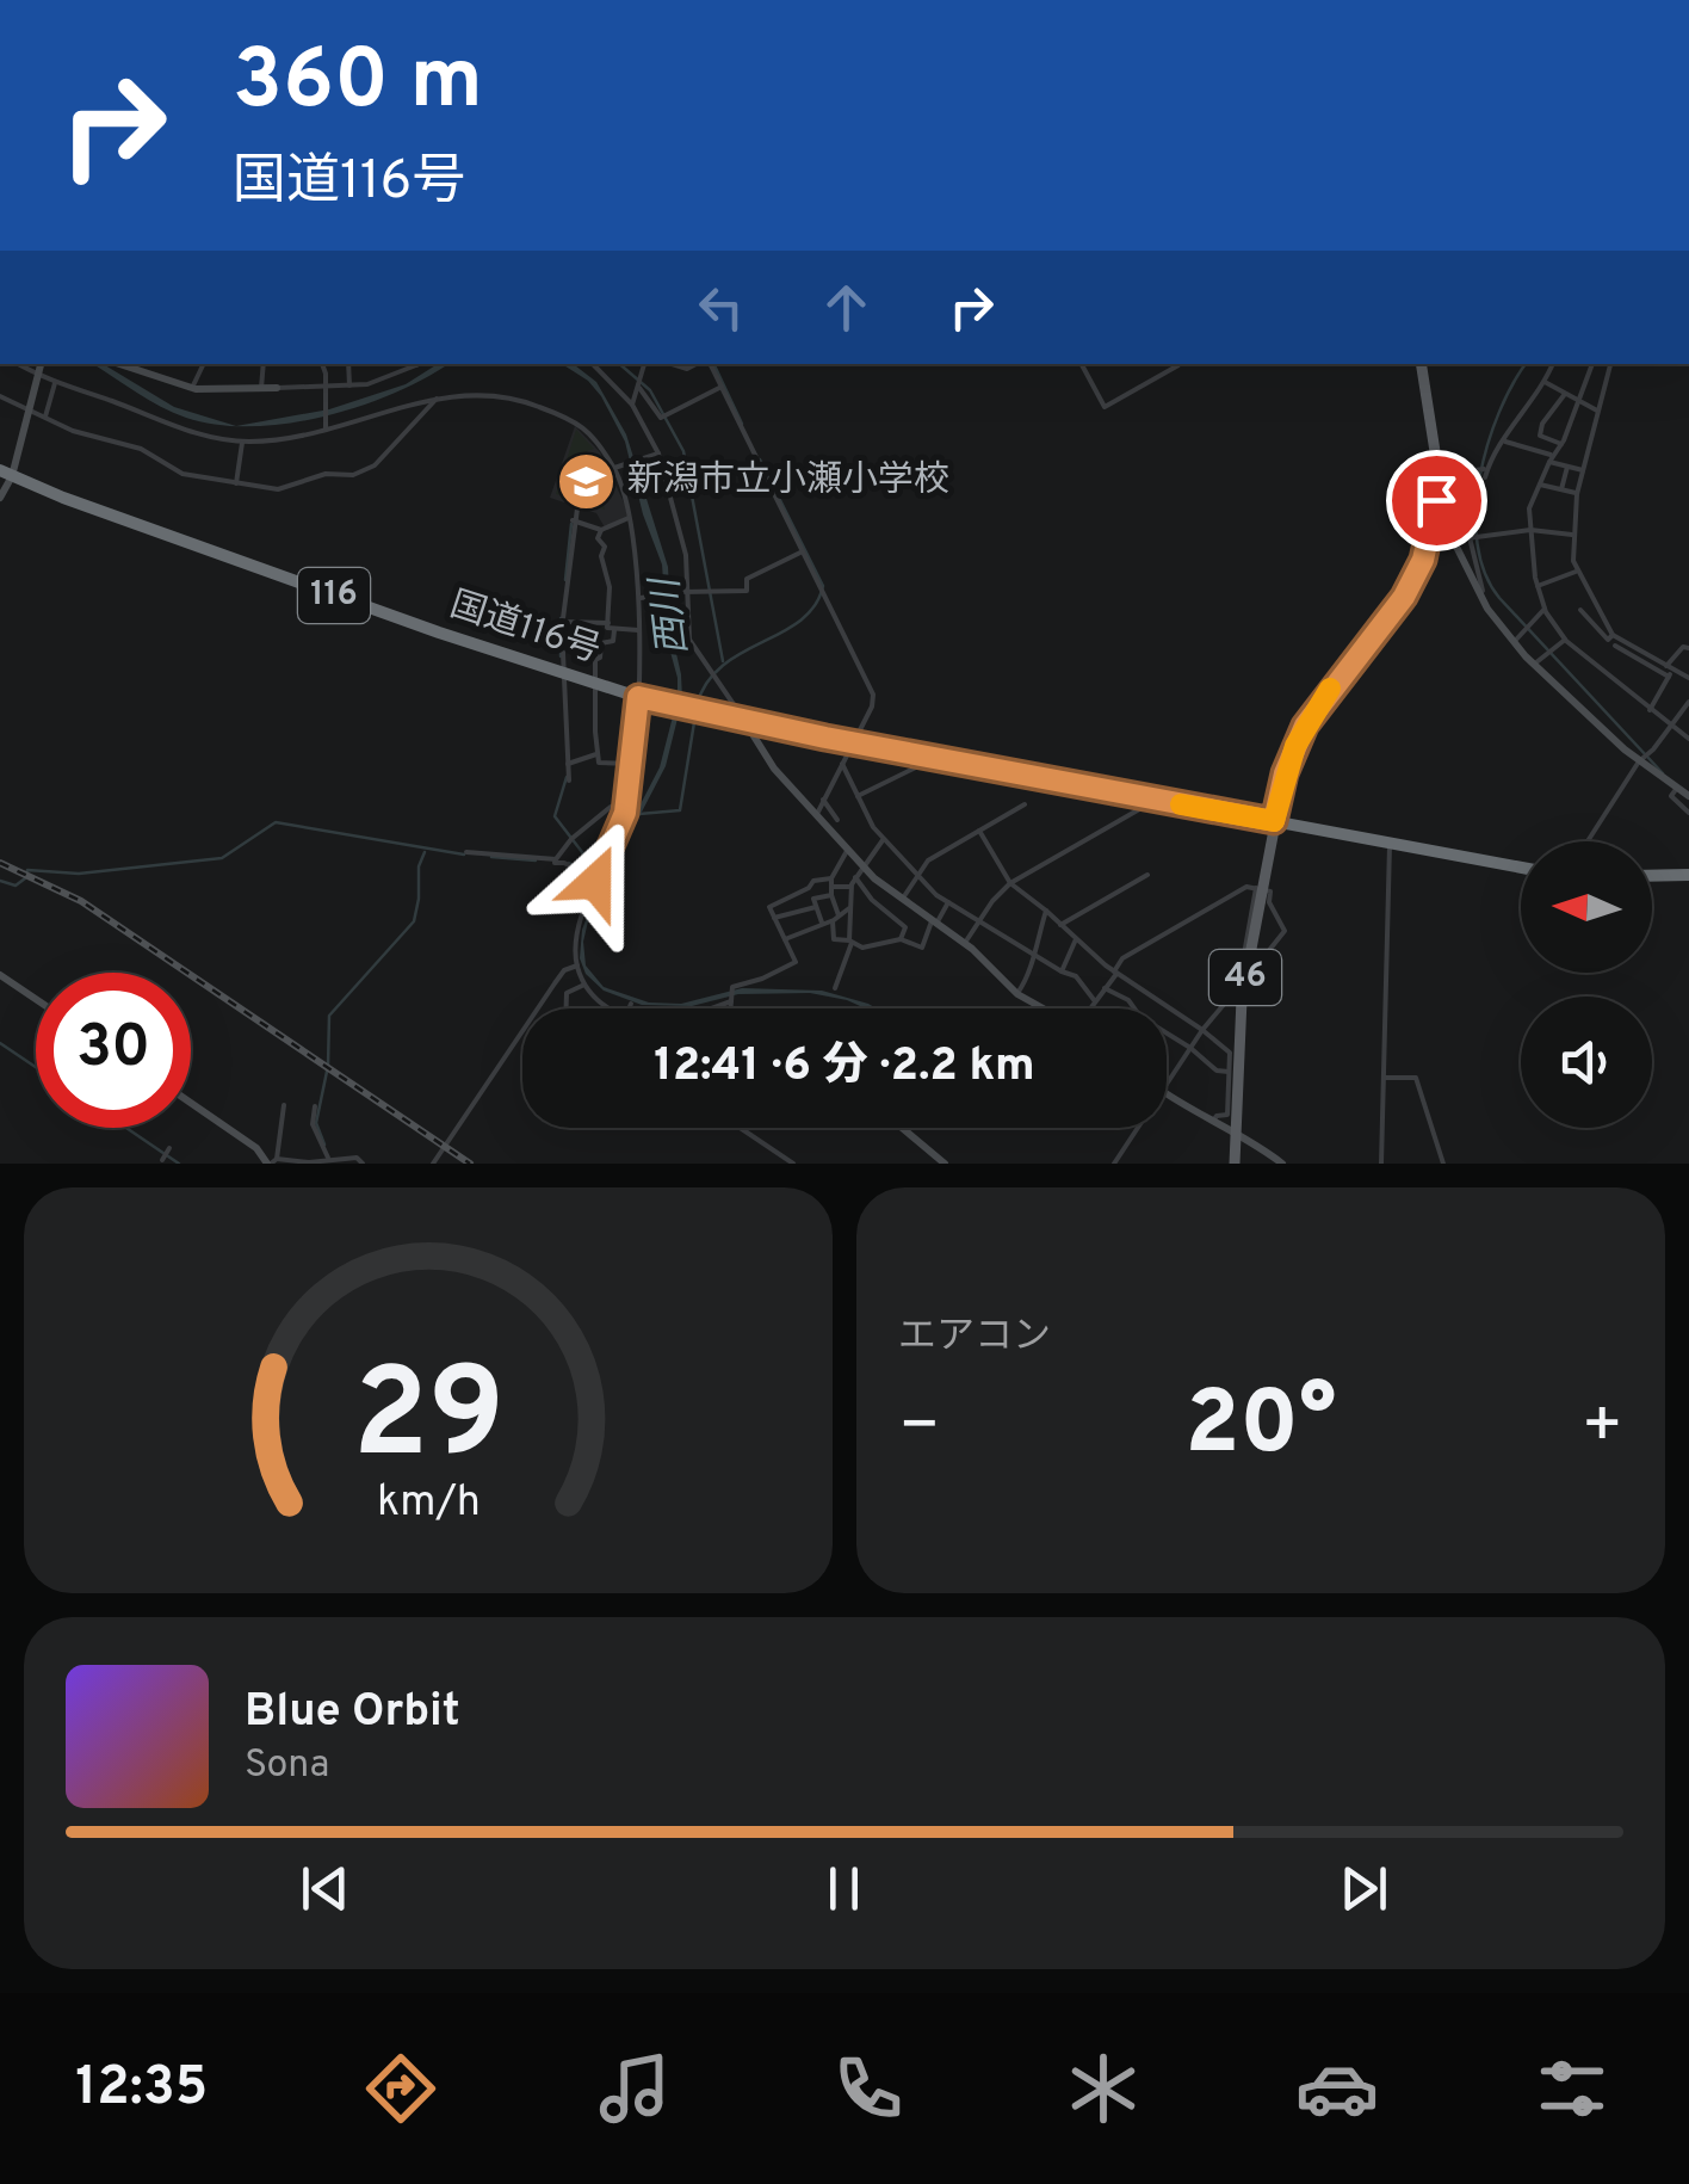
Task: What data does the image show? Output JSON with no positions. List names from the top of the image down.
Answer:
{
  "streets": {
    "highway": ["116", "国道116号"],
    "main road": ["46"]
  },
  "crossings": [
    ["国道116号", "46"]
  ],
  "water": ["西川"],
  "places": {
    "school or university": ["新潟市立小瀬小学校"]
  },
  "north": "left",
  "page": {
    "turn": ["360 m", "国道116号"],
    "limit": "30",
    "trip": "12:41 · 6 分 · 2.2 km",
    "tile": "エアコン",
    "heat": ["−", "20°", "+"],
    "song": ["Blue Orbit", "Sona"],
    "tabs": "12:35",
    "gauge": ["29", "km/h"]
  }
}
